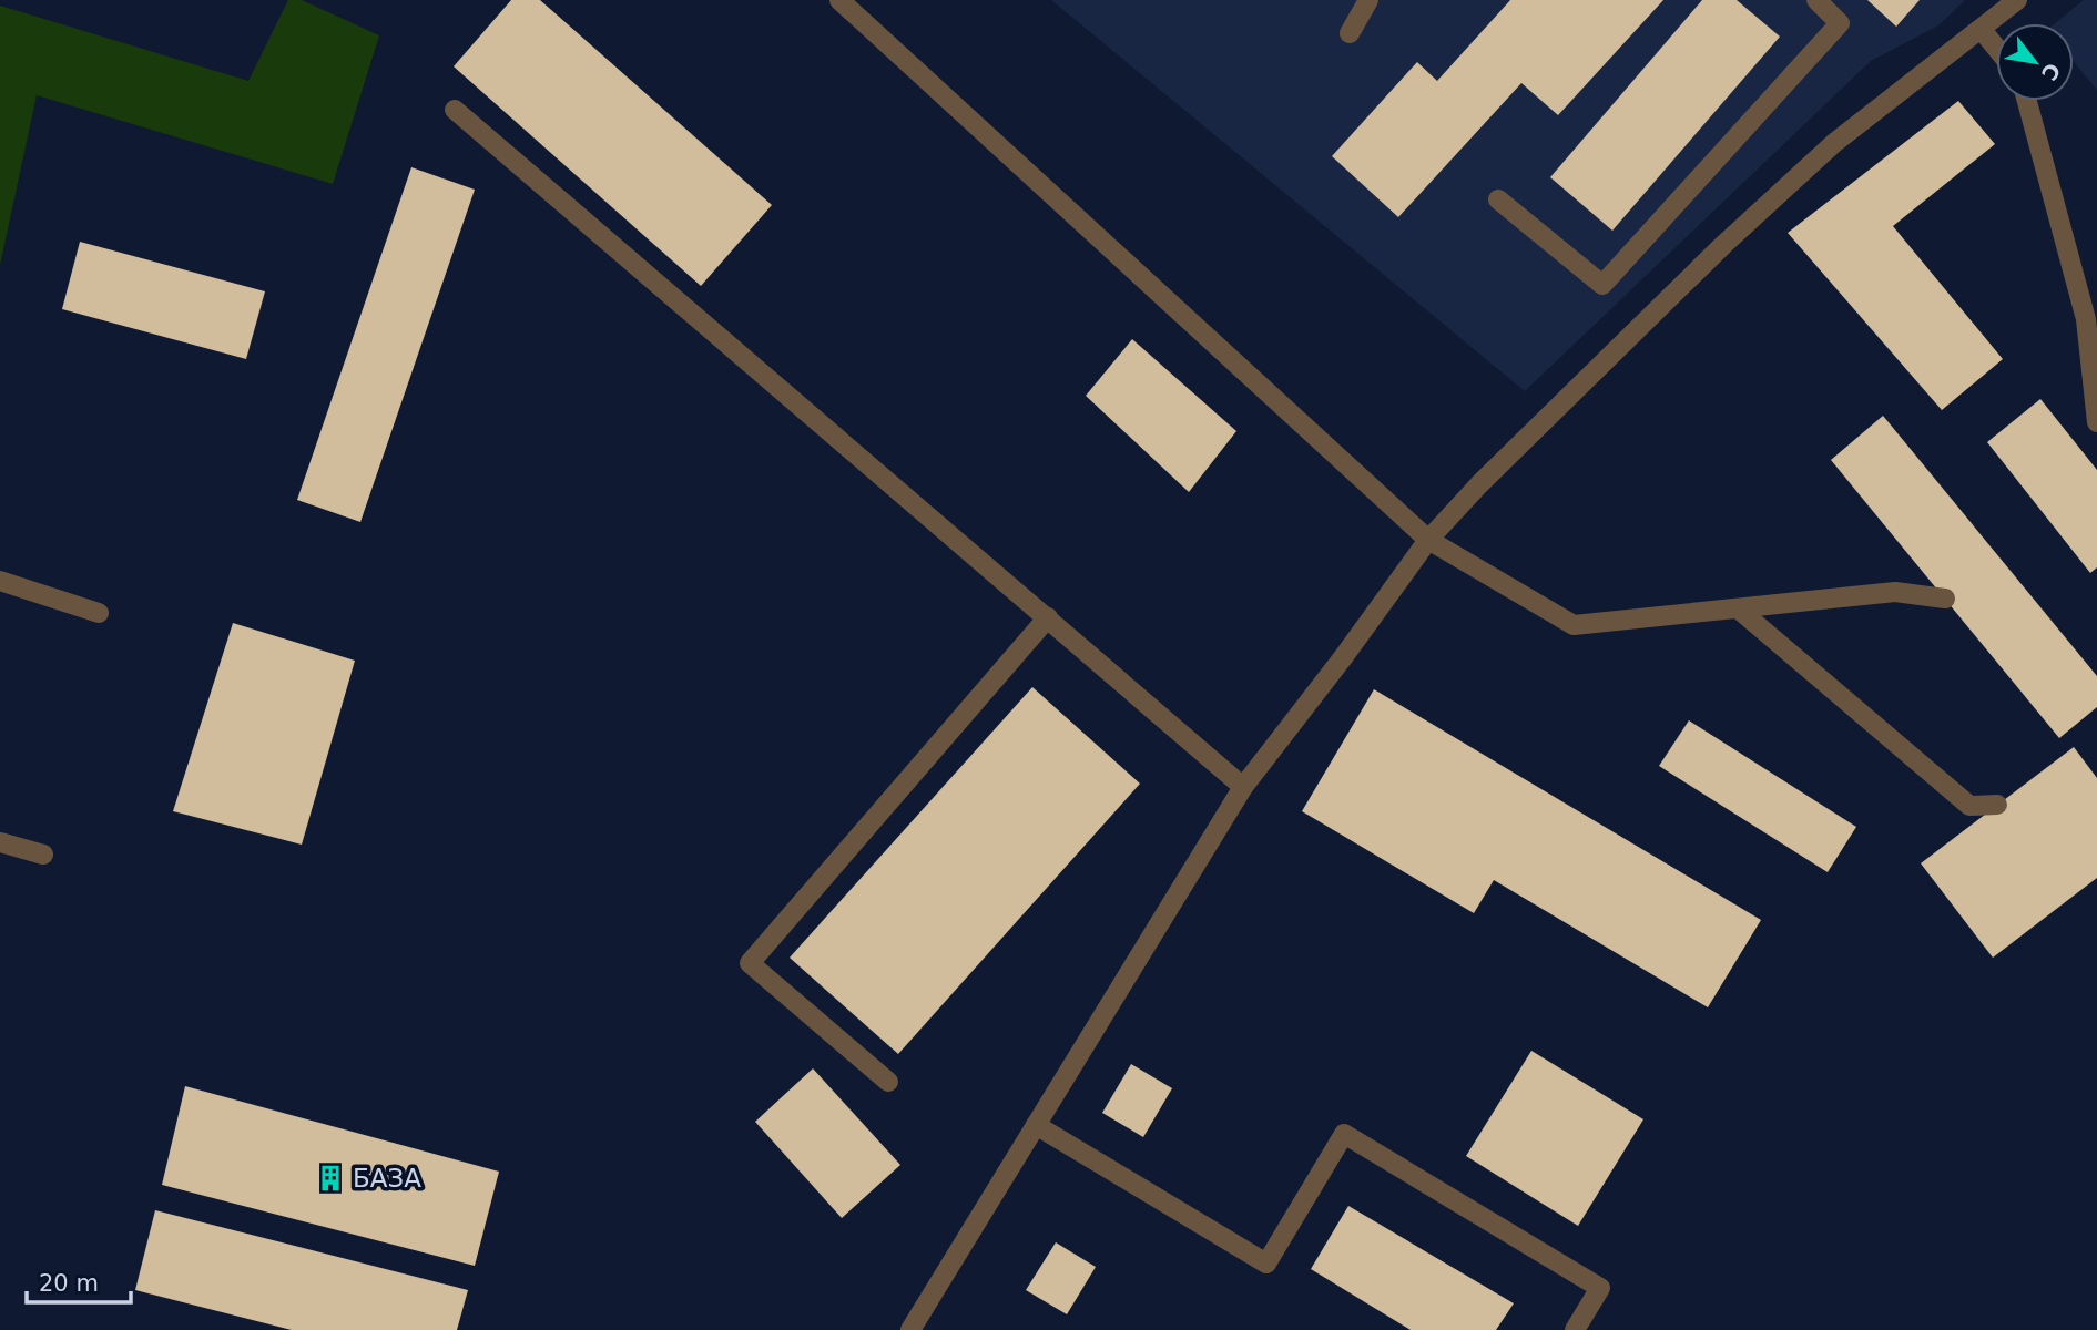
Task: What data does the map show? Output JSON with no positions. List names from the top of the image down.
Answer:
{
  "places": {
    "building": ["БАЗА"]
  },
  "scale_bar": "20 m",
  "north": "bottom right"
}
